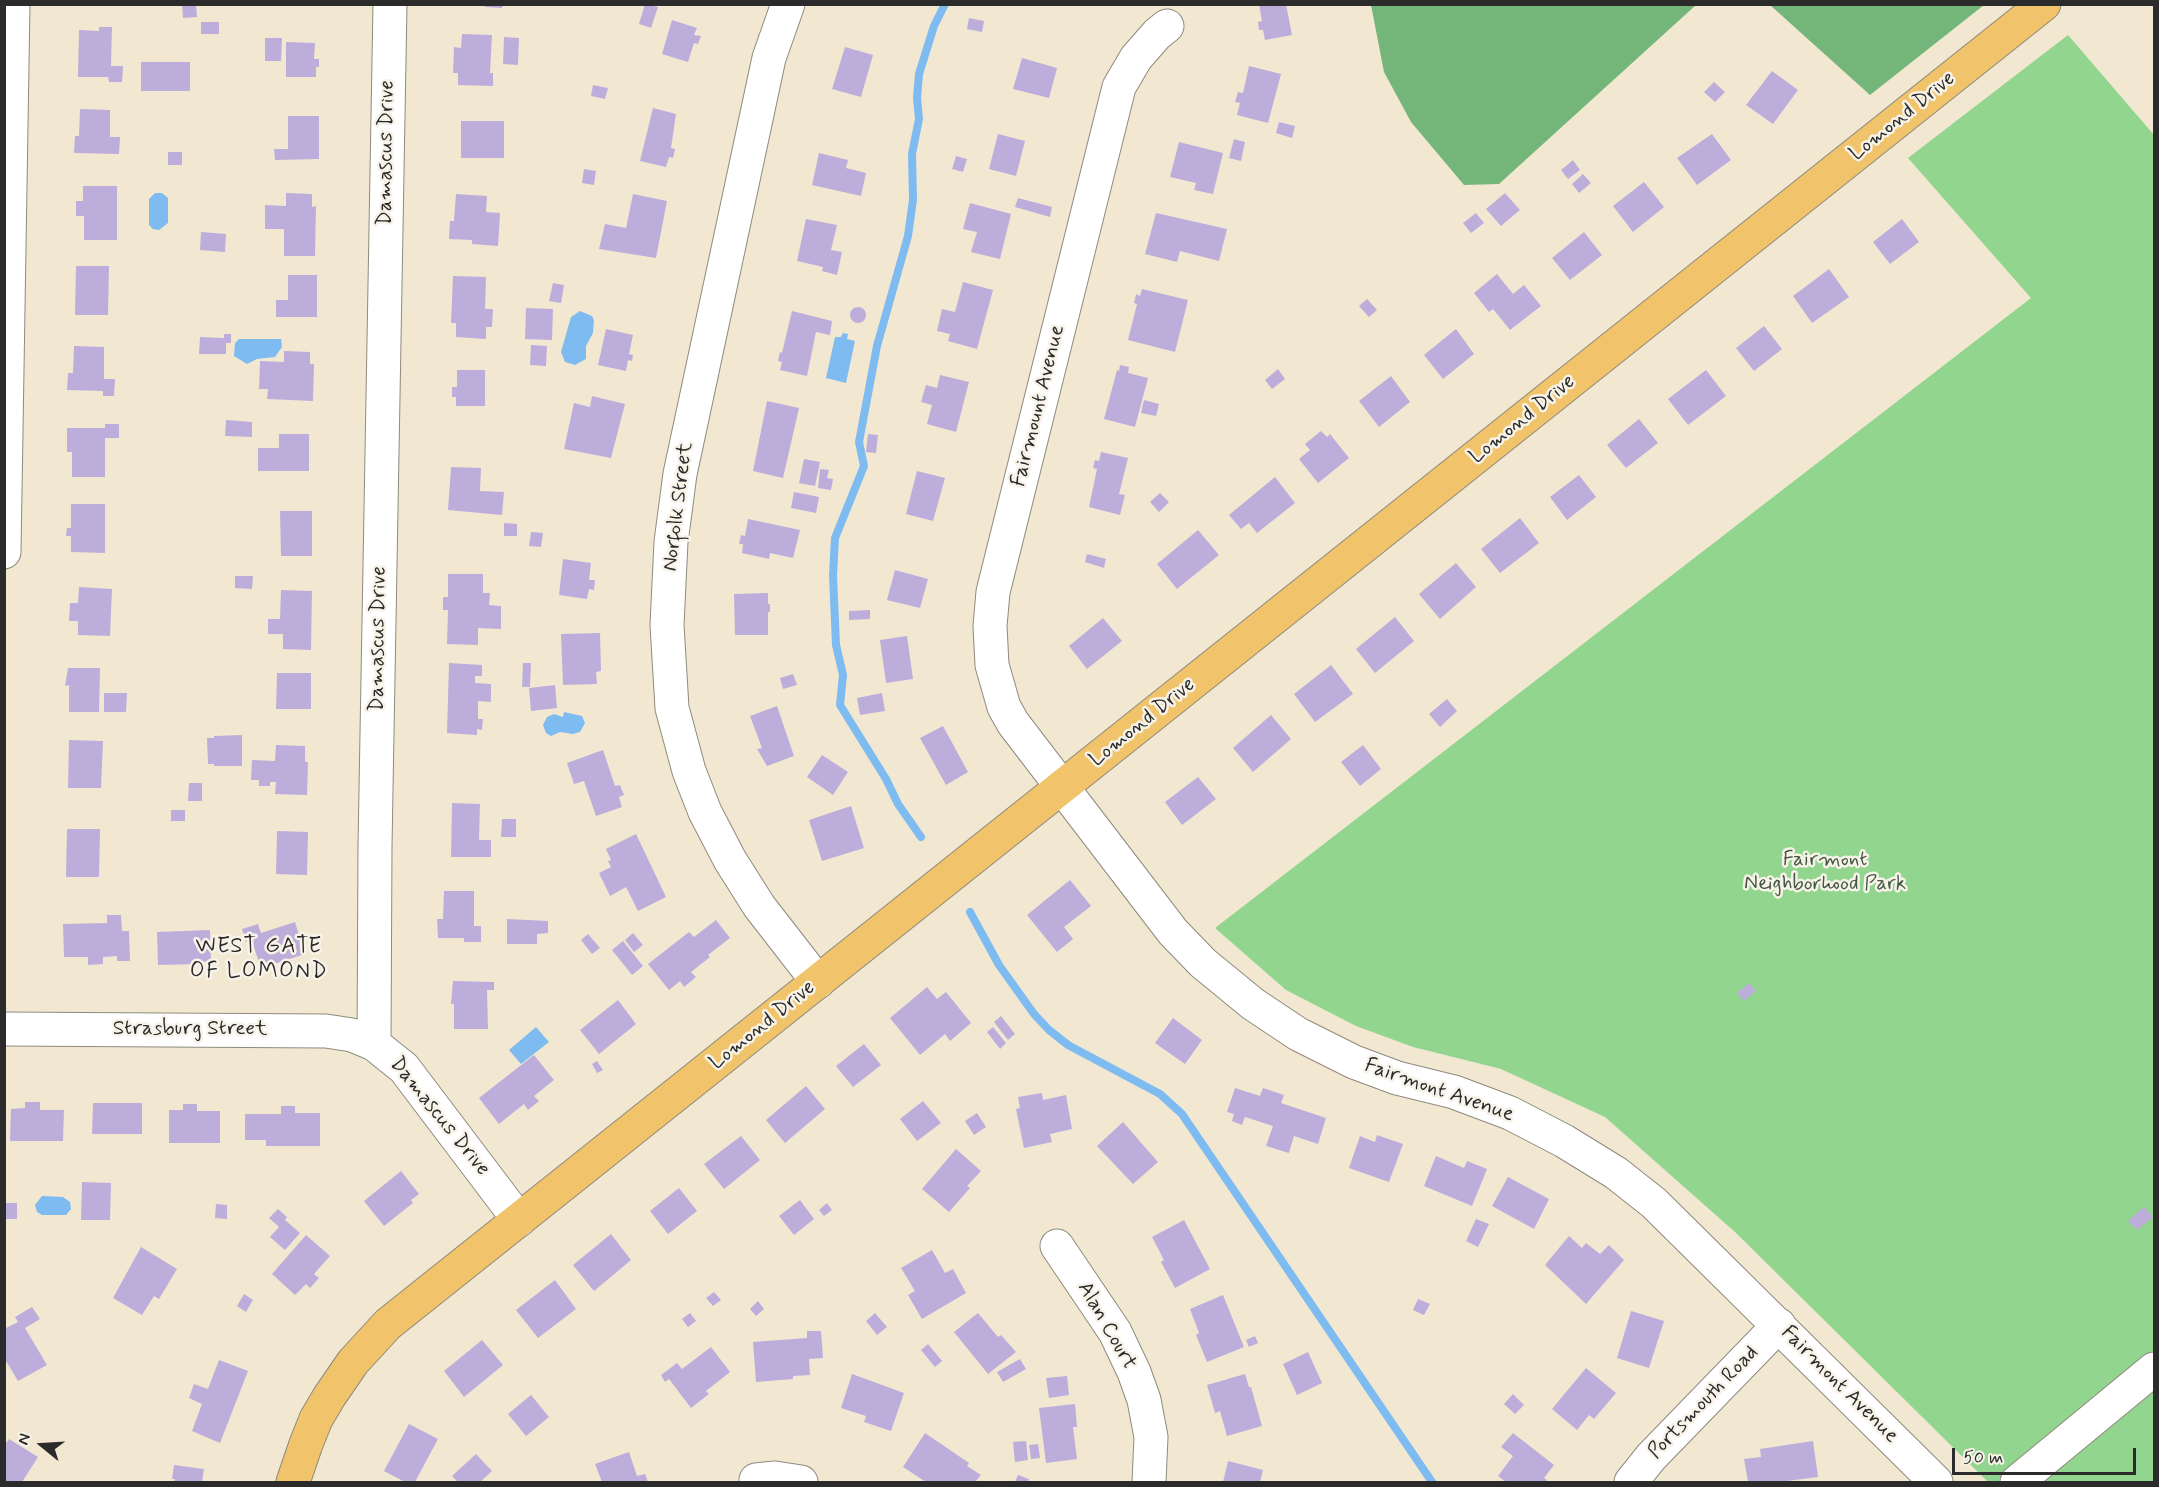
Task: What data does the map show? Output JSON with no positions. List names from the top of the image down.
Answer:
{
  "streets": {
    "main road": ["Lomond Drive"],
    "street": [
      "Damascus Drive",
      "Fairmount Avenue",
      "Norfolk Street",
      "Strasburg Street",
      "Fairmont Avenue",
      "Alan Court",
      "Portsmouth Road"
    ]
  },
  "crossings": [
    ["Lomond Drive", "Damascus Drive"],
    ["Lomond Drive", "Fairmount Avenue"],
    ["Lomond Drive", "Norfolk Street"],
    ["Lomond Drive", "Fairmont Avenue"],
    ["Damascus Drive", "Strasburg Street"],
    ["Fairmount Avenue", "Fairmont Avenue"],
    ["Fairmont Avenue", "Portsmouth Road"]
  ],
  "districts": ["WEST GATE OF LOMOND"],
  "parks": ["Fairmont Neighborhood Park"],
  "scale_bar": "50 m",
  "north": "left"
}
